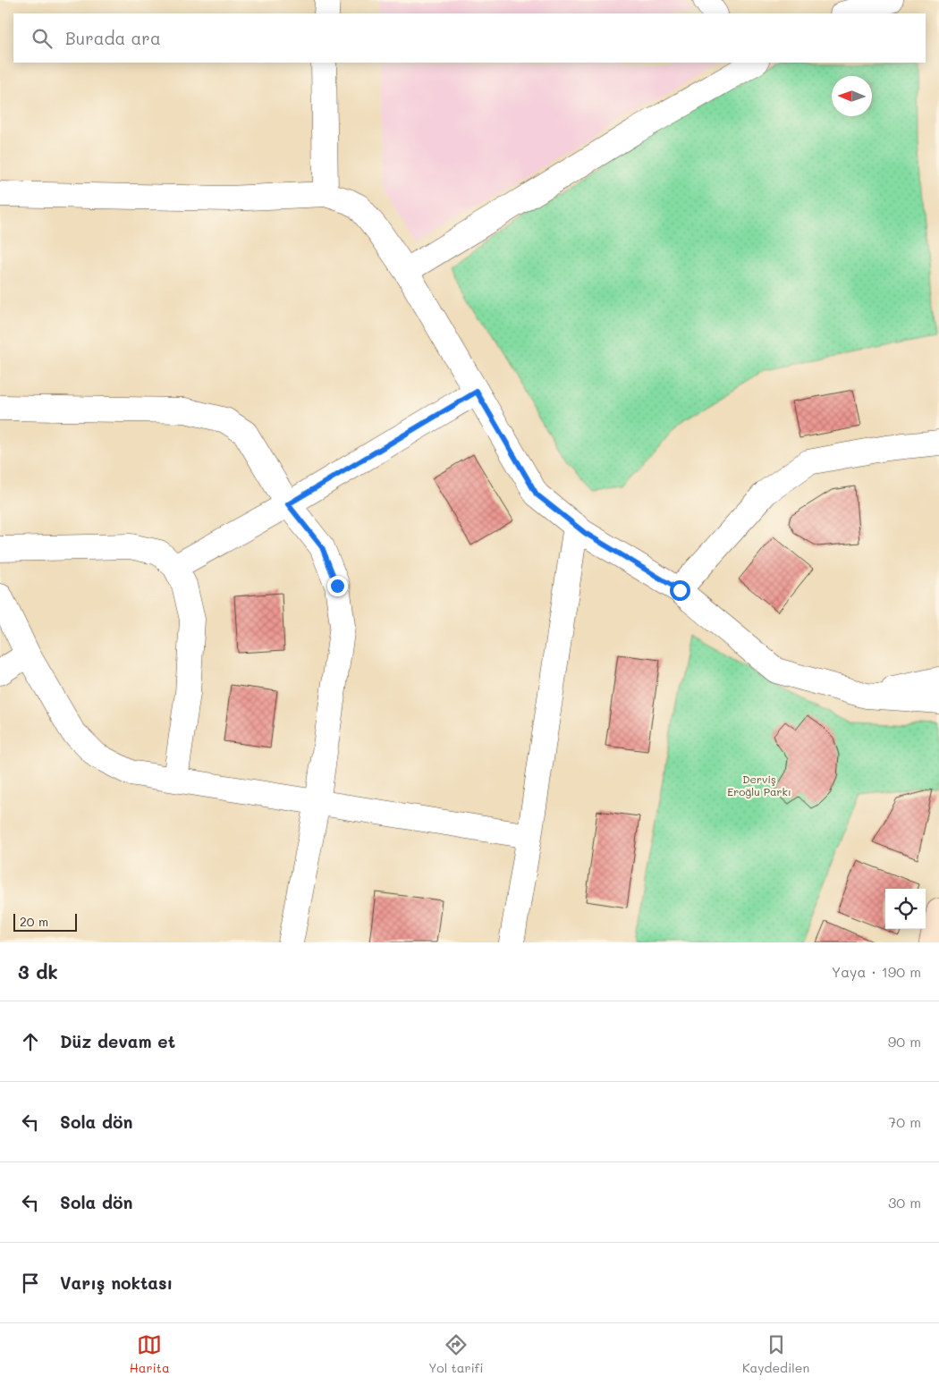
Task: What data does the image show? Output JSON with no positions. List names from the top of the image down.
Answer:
{
  "parks": ["Derviş Eroğlu Parkı"],
  "scale_bar": "20 m",
  "north": "left",
  "page": {
    "search": "Burada ara",
    "scale": "20 m",
    "heading": ["3 dk", "Yaya · 190 m"],
    "list": [
      ["Düz devam et", "90 m"],
      ["Sola dön", "70 m"],
      ["Sola dön", "30 m"],
      "Varış noktası"
    ],
    "nav": ["Harita", "Yol tarifi", "Kaydedilen"]
  }
}
